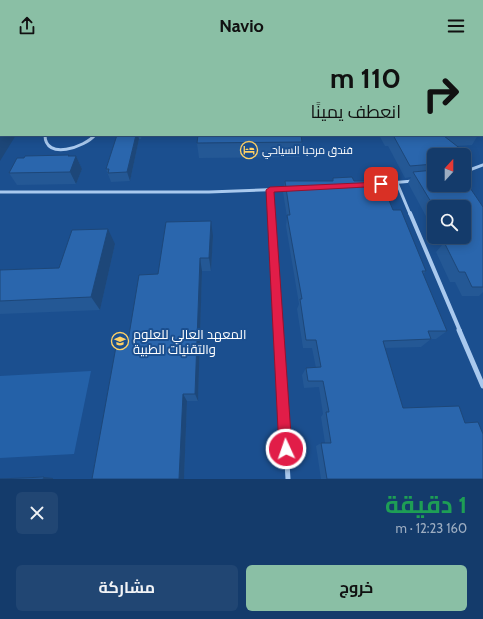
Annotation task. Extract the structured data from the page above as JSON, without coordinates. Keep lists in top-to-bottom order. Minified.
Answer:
{"places":{"hotel":["فندق مرحبا السياحي"],"school or university":["المعهد العالي للعلوم والتقنيات الطبية"]},"north":"top","page":{"header":"Navio","turn":["110 m","انعطف يمينًا"],"heading":["1 دقيقة","160 m · 12:23"],"buttons":["خروج","مشاركة"]}}
